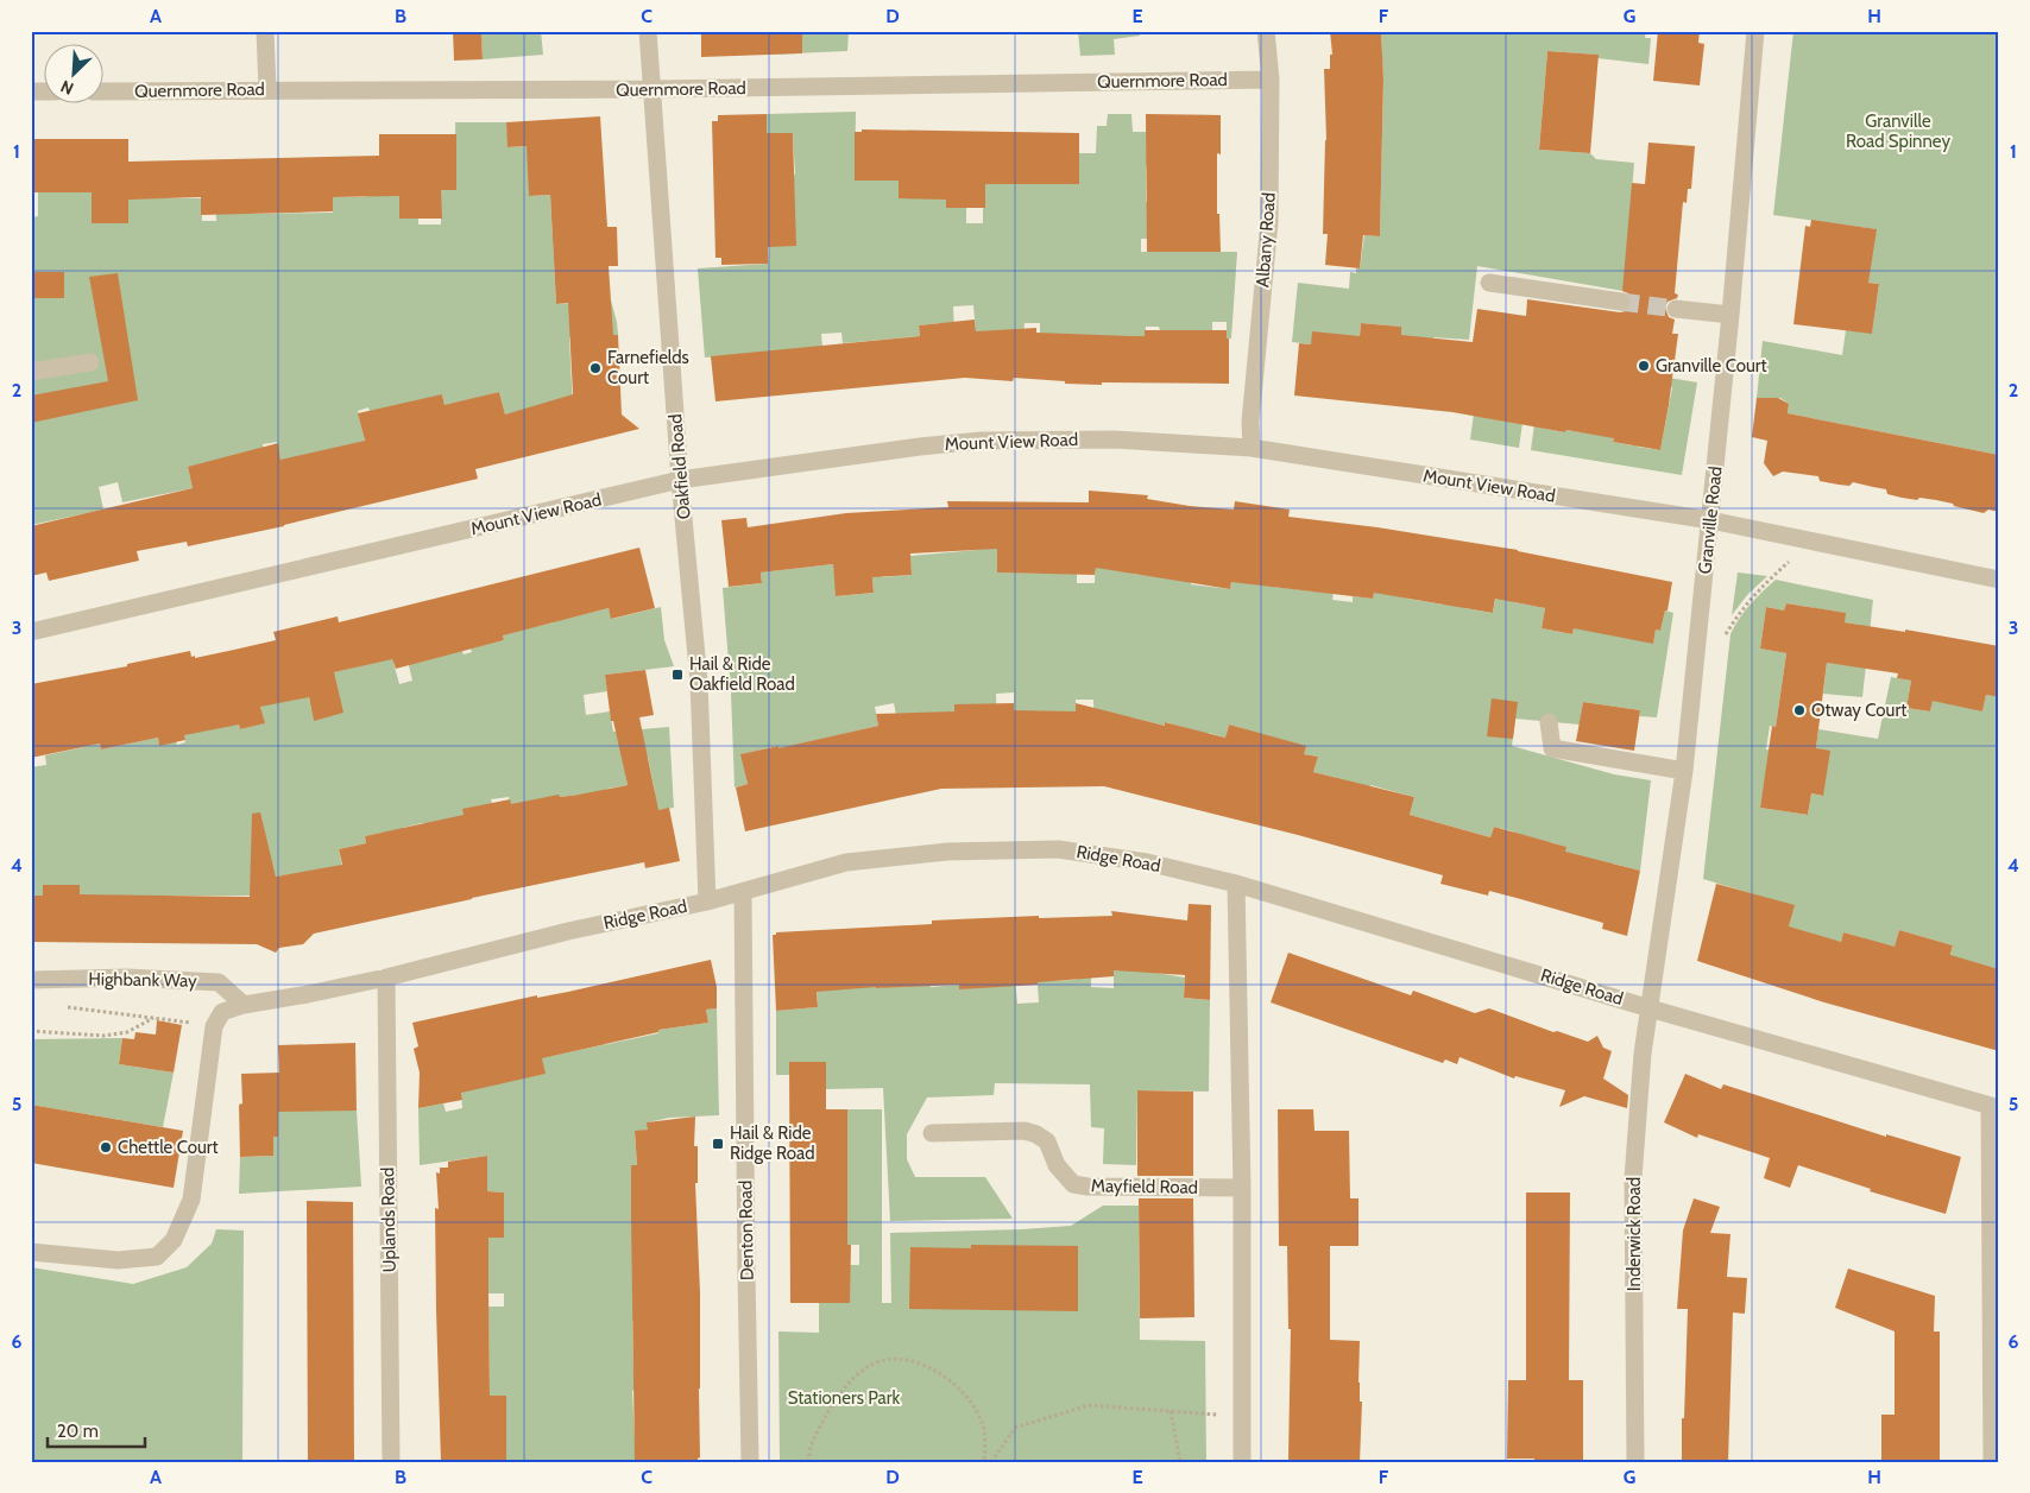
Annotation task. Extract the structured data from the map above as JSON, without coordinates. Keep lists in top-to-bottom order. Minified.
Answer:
{"streets":{"street":["Quernmore Road","Albany Road","Mount View Road","Oakfield Road","Granville Road","Ridge Road","Highbank Way","Mayfield Road","Uplands Road","Denton Road","Inderwick Road"]},"crossings":[["Quernmore Road","Albany Road"],["Quernmore Road","Oakfield Road"],["Albany Road","Mount View Road"],["Mount View Road","Oakfield Road"],["Mount View Road","Granville Road"],["Oakfield Road","Ridge Road"],["Granville Road","Ridge Road"],["Granville Road","Inderwick Road"],["Ridge Road","Highbank Way"],["Ridge Road","Uplands Road"],["Ridge Road","Denton Road"],["Ridge Road","Inderwick Road"]],"parks":["Granville Road Spinney","Stationers Park"],"places":{"other":["Granville Court","Farnefields Court","Otway Court","Chettle Court"],"transit":["Hail & Ride Oakfield Road","Hail & Ride Ridge Road"]},"scale_bar":"20 m","north":"bottom left","grid":{"columns":["A","B","C","D","E","F","G","H"],"rows":["1","2","3","4","5","6"]}}
